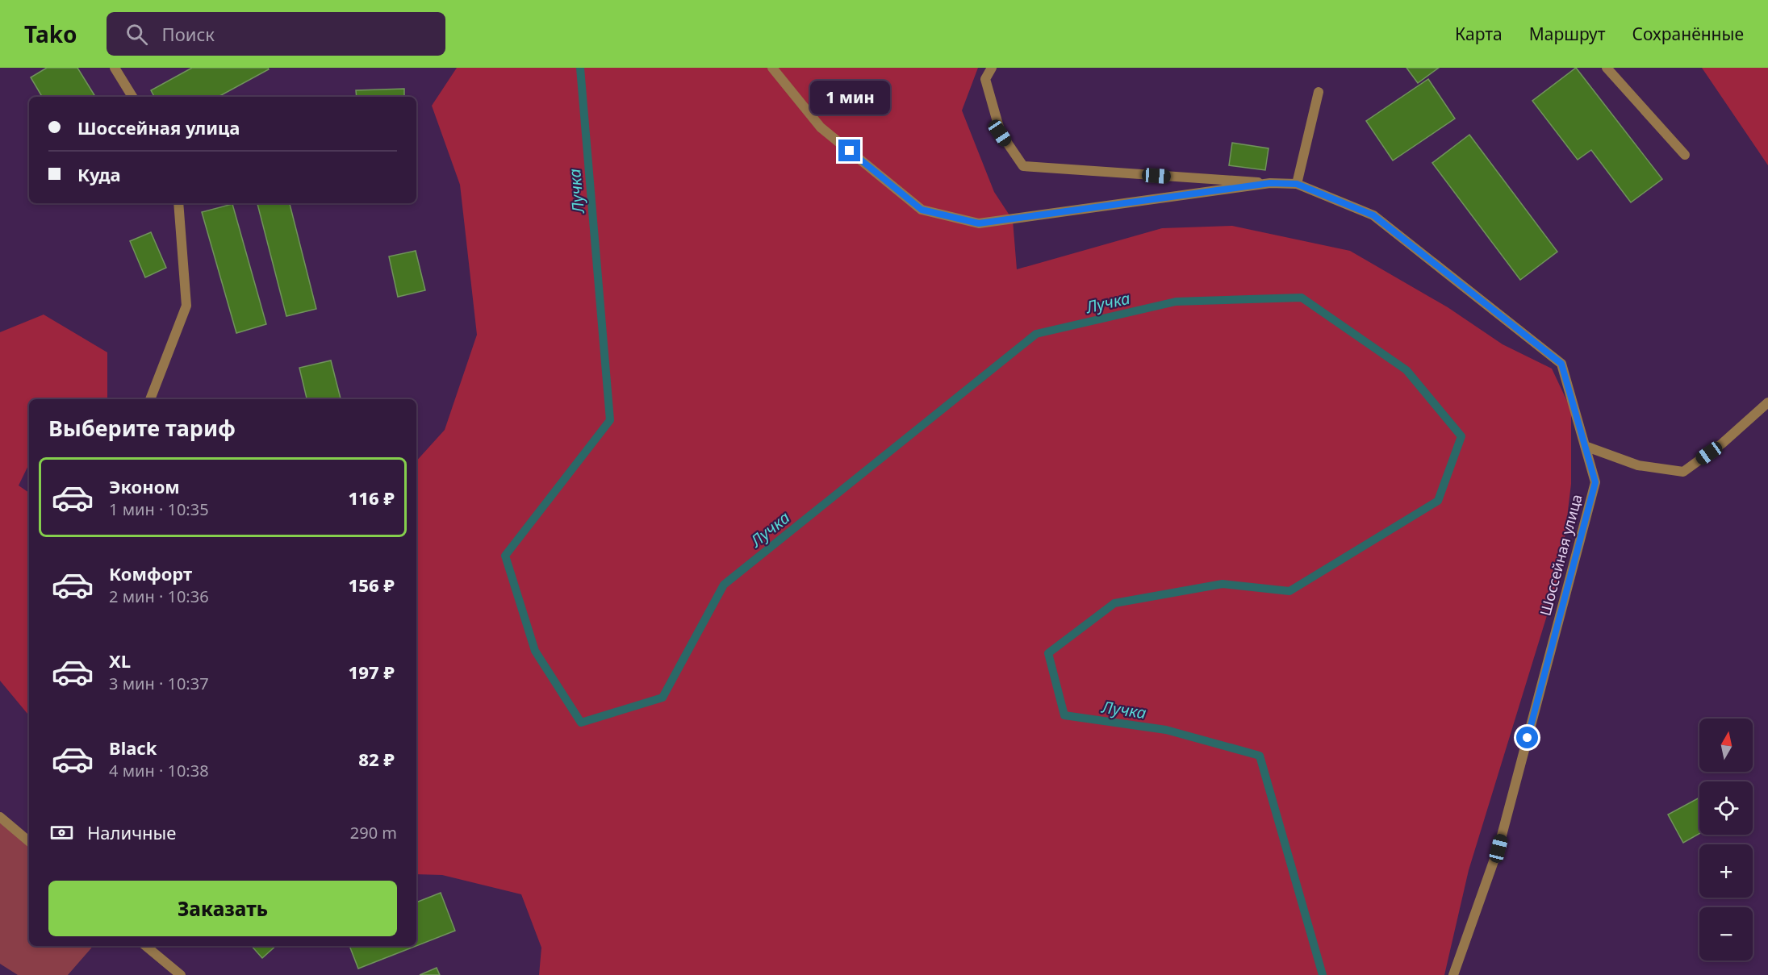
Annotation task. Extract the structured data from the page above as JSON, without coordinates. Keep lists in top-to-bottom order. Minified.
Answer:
{"streets":{"street":["Шоссейная улица"]},"water":["Лучка"],"north":"top","page":{"header":"Tako","search":"Поиск","nav":["Карта","Маршрут","Сохранённые"],"bubble":"1 мин","banner":["Шоссейная улица","Куда"],"heading":"Выберите тариф","list":[{"name":"Эконом","note":"1 мин · 10:35","value":"116 ₽"},{"name":"Комфорт","note":"2 мин · 10:36","value":"156 ₽"},{"name":"XL","note":"3 мин · 10:37","value":"197 ₽"},{"name":"Black","note":"4 мин · 10:38","value":"82 ₽"}],"map_buttons":["+","−"],"pay":["Наличные","290 m"],"buttons":"Заказать"}}
